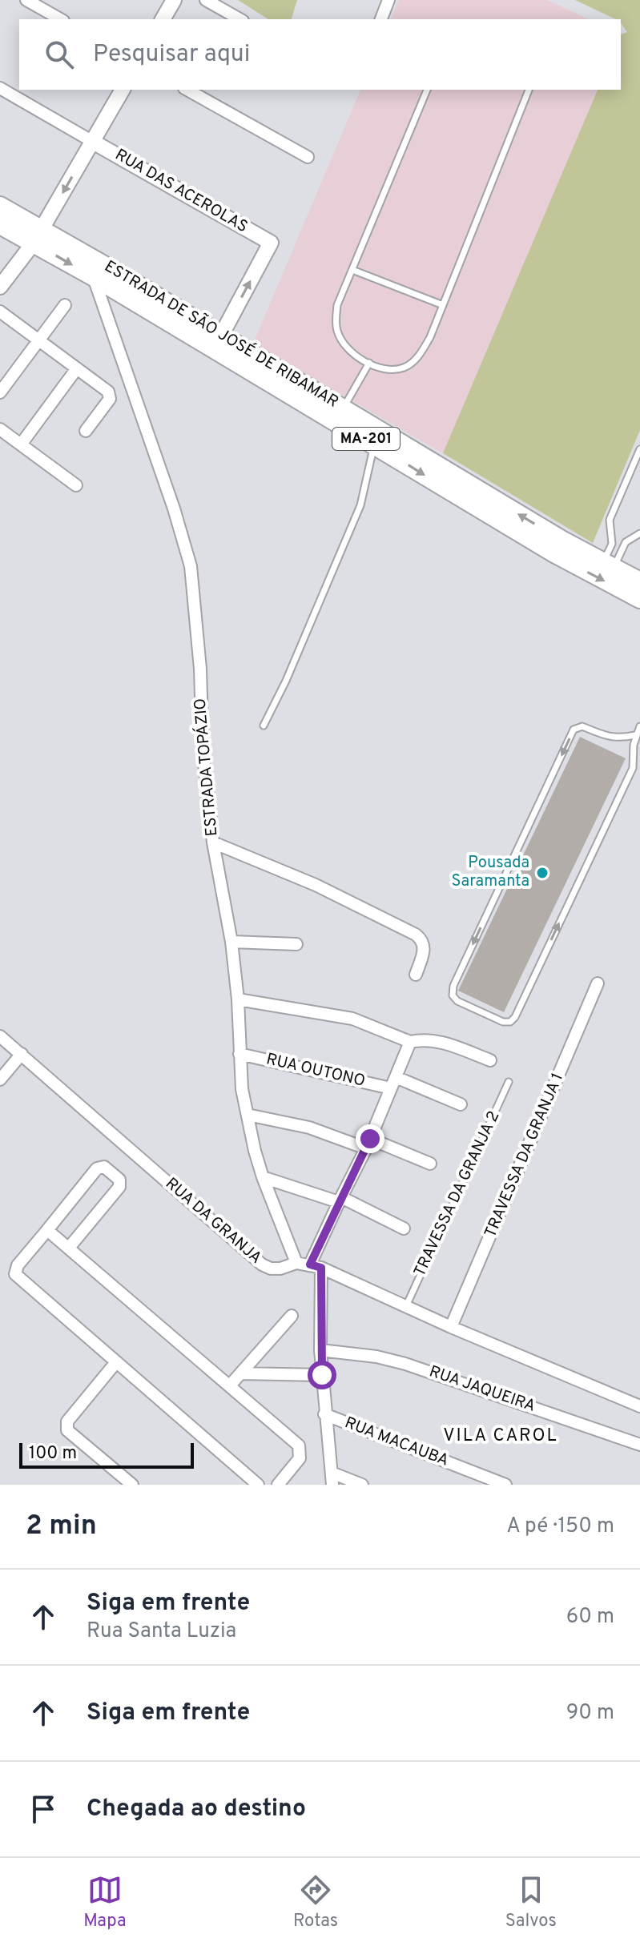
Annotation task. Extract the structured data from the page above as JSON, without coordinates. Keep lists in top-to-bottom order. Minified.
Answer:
{"streets":{"main road":["ESTRADA DE SÃO JOSÉ DE RIBAMAR","MA-201"],"street":["RUA DAS ACEROLAS","ESTRADA TOPÁZIO","RUA OUTONO","TRAVESSA DA GRANJA 1","RUA DA GRANJA","RUA JAQUEIRA","RUA MACAUBA"],"lane":["TRAVESSA DA GRANJA 2"]},"crossings":[["RUA DAS ACEROLAS","ESTRADA DE SÃO JOSÉ DE RIBAMAR"],["ESTRADA DE SÃO JOSÉ DE RIBAMAR","ESTRADA TOPÁZIO"],["ESTRADA TOPÁZIO","RUA OUTONO"],["ESTRADA TOPÁZIO","RUA DA GRANJA"],["TRAVESSA DA GRANJA 1","RUA DA GRANJA"],["TRAVESSA DA GRANJA 2","RUA DA GRANJA"]],"districts":["VILA CAROL"],"places":["Pousada Saramanta"],"scale_bar":"100 m","page":{"search":"Pesquisar aqui","scale":"100 m","heading":["2 min","A pé · 150 m"],"list":[["Siga em frente","Rua Santa Luzia","60 m"],["Siga em frente","90 m"],"Chegada ao destino"],"nav":["Mapa","Rotas","Salvos"]}}
